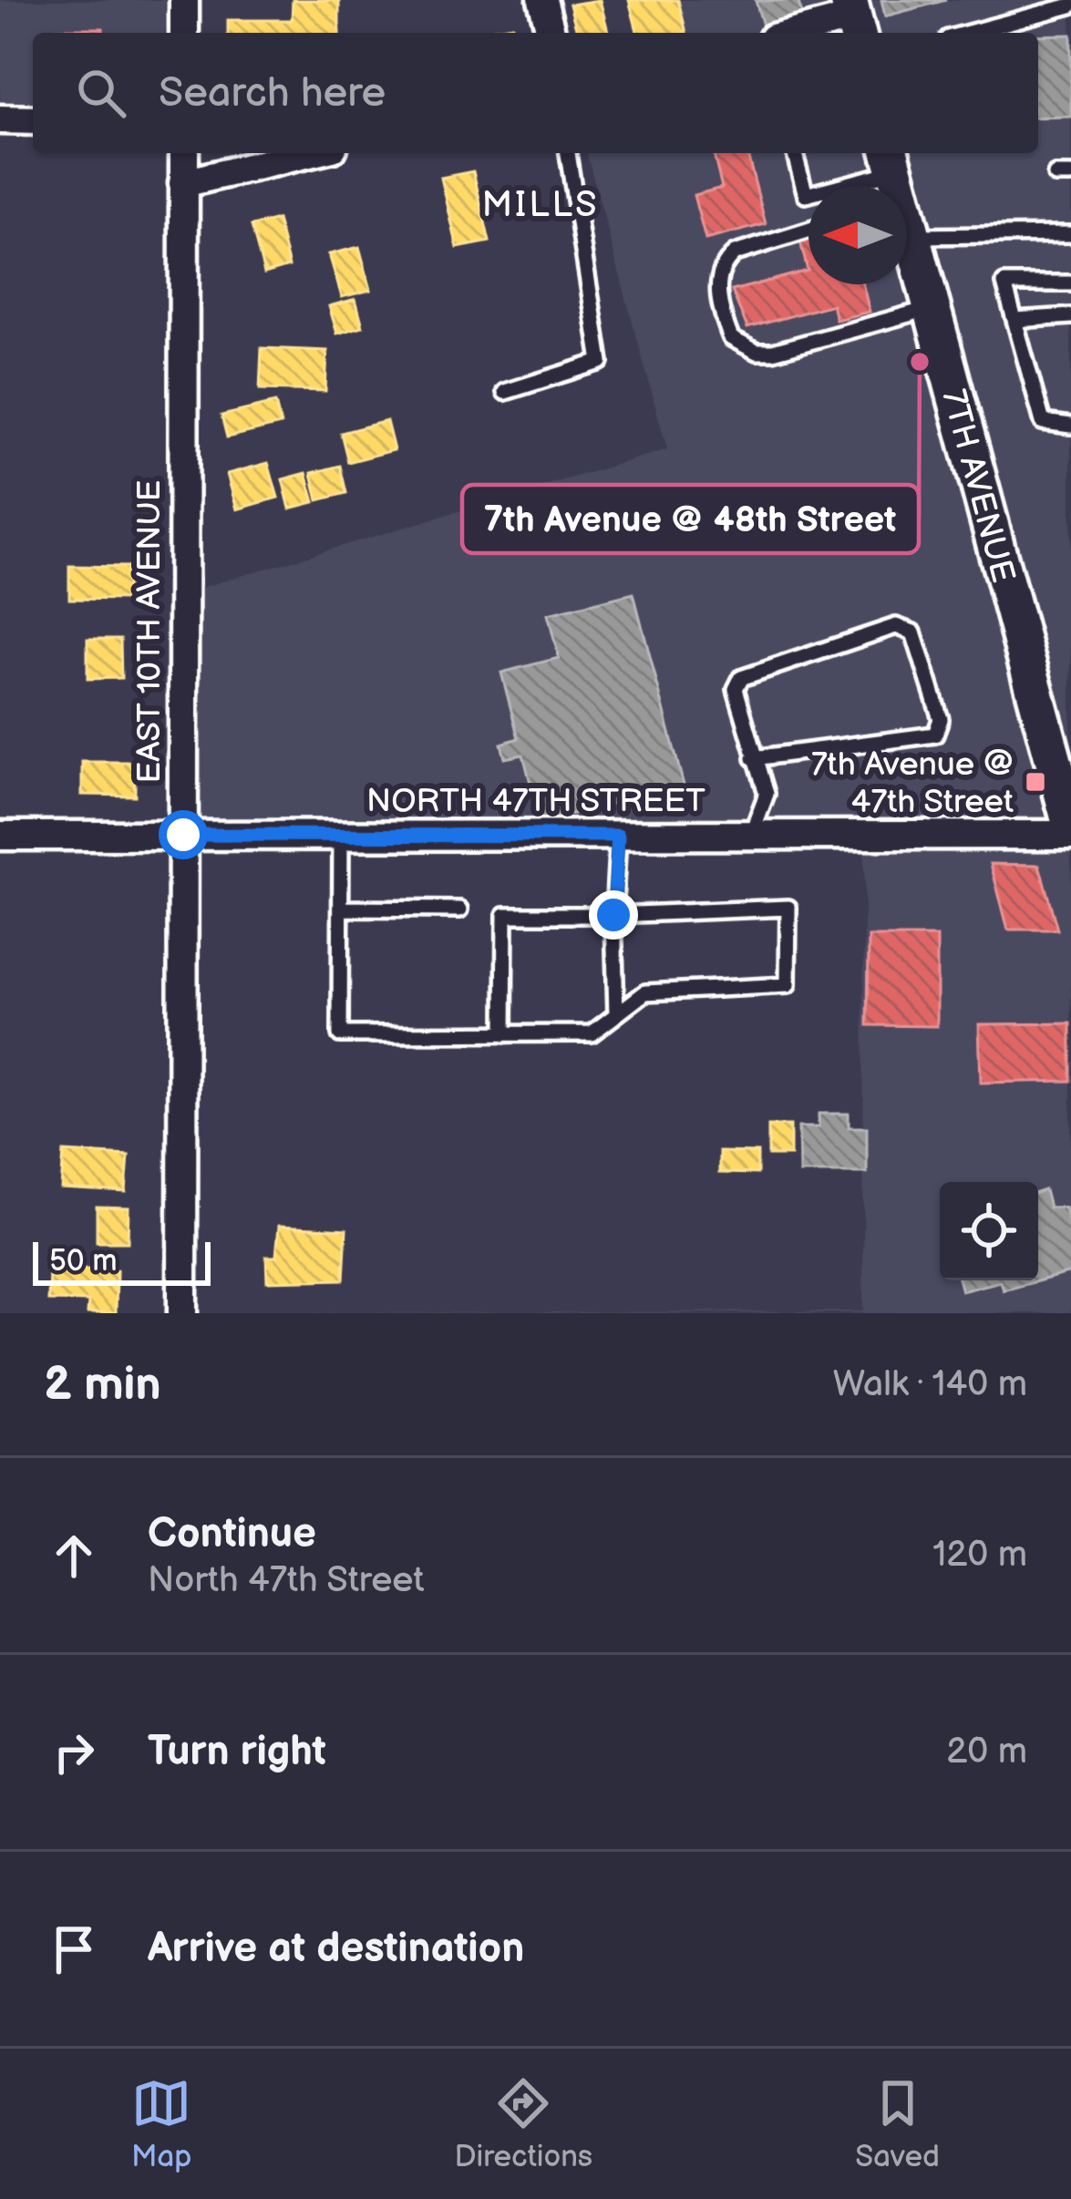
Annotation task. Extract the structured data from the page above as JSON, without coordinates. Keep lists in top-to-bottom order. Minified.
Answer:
{"streets":{"street":["7TH AVENUE","EAST 10TH AVENUE","NORTH 47TH STREET"]},"crossings":[["EAST 10TH AVENUE","NORTH 47TH STREET"]],"districts":["MILLS"],"places":{"other":["7th Avenue @ 48th Street"],"transit":["7th Avenue @ 47th Street"]},"scale_bar":"50 m","north":"left","page":{"search":"Search here","scale":"50 m","heading":["2 min","Walk · 140 m"],"list":[["Continue","North 47th Street","120 m"],["Turn right","20 m"],"Arrive at destination"],"nav":["Map","Directions","Saved"]}}
